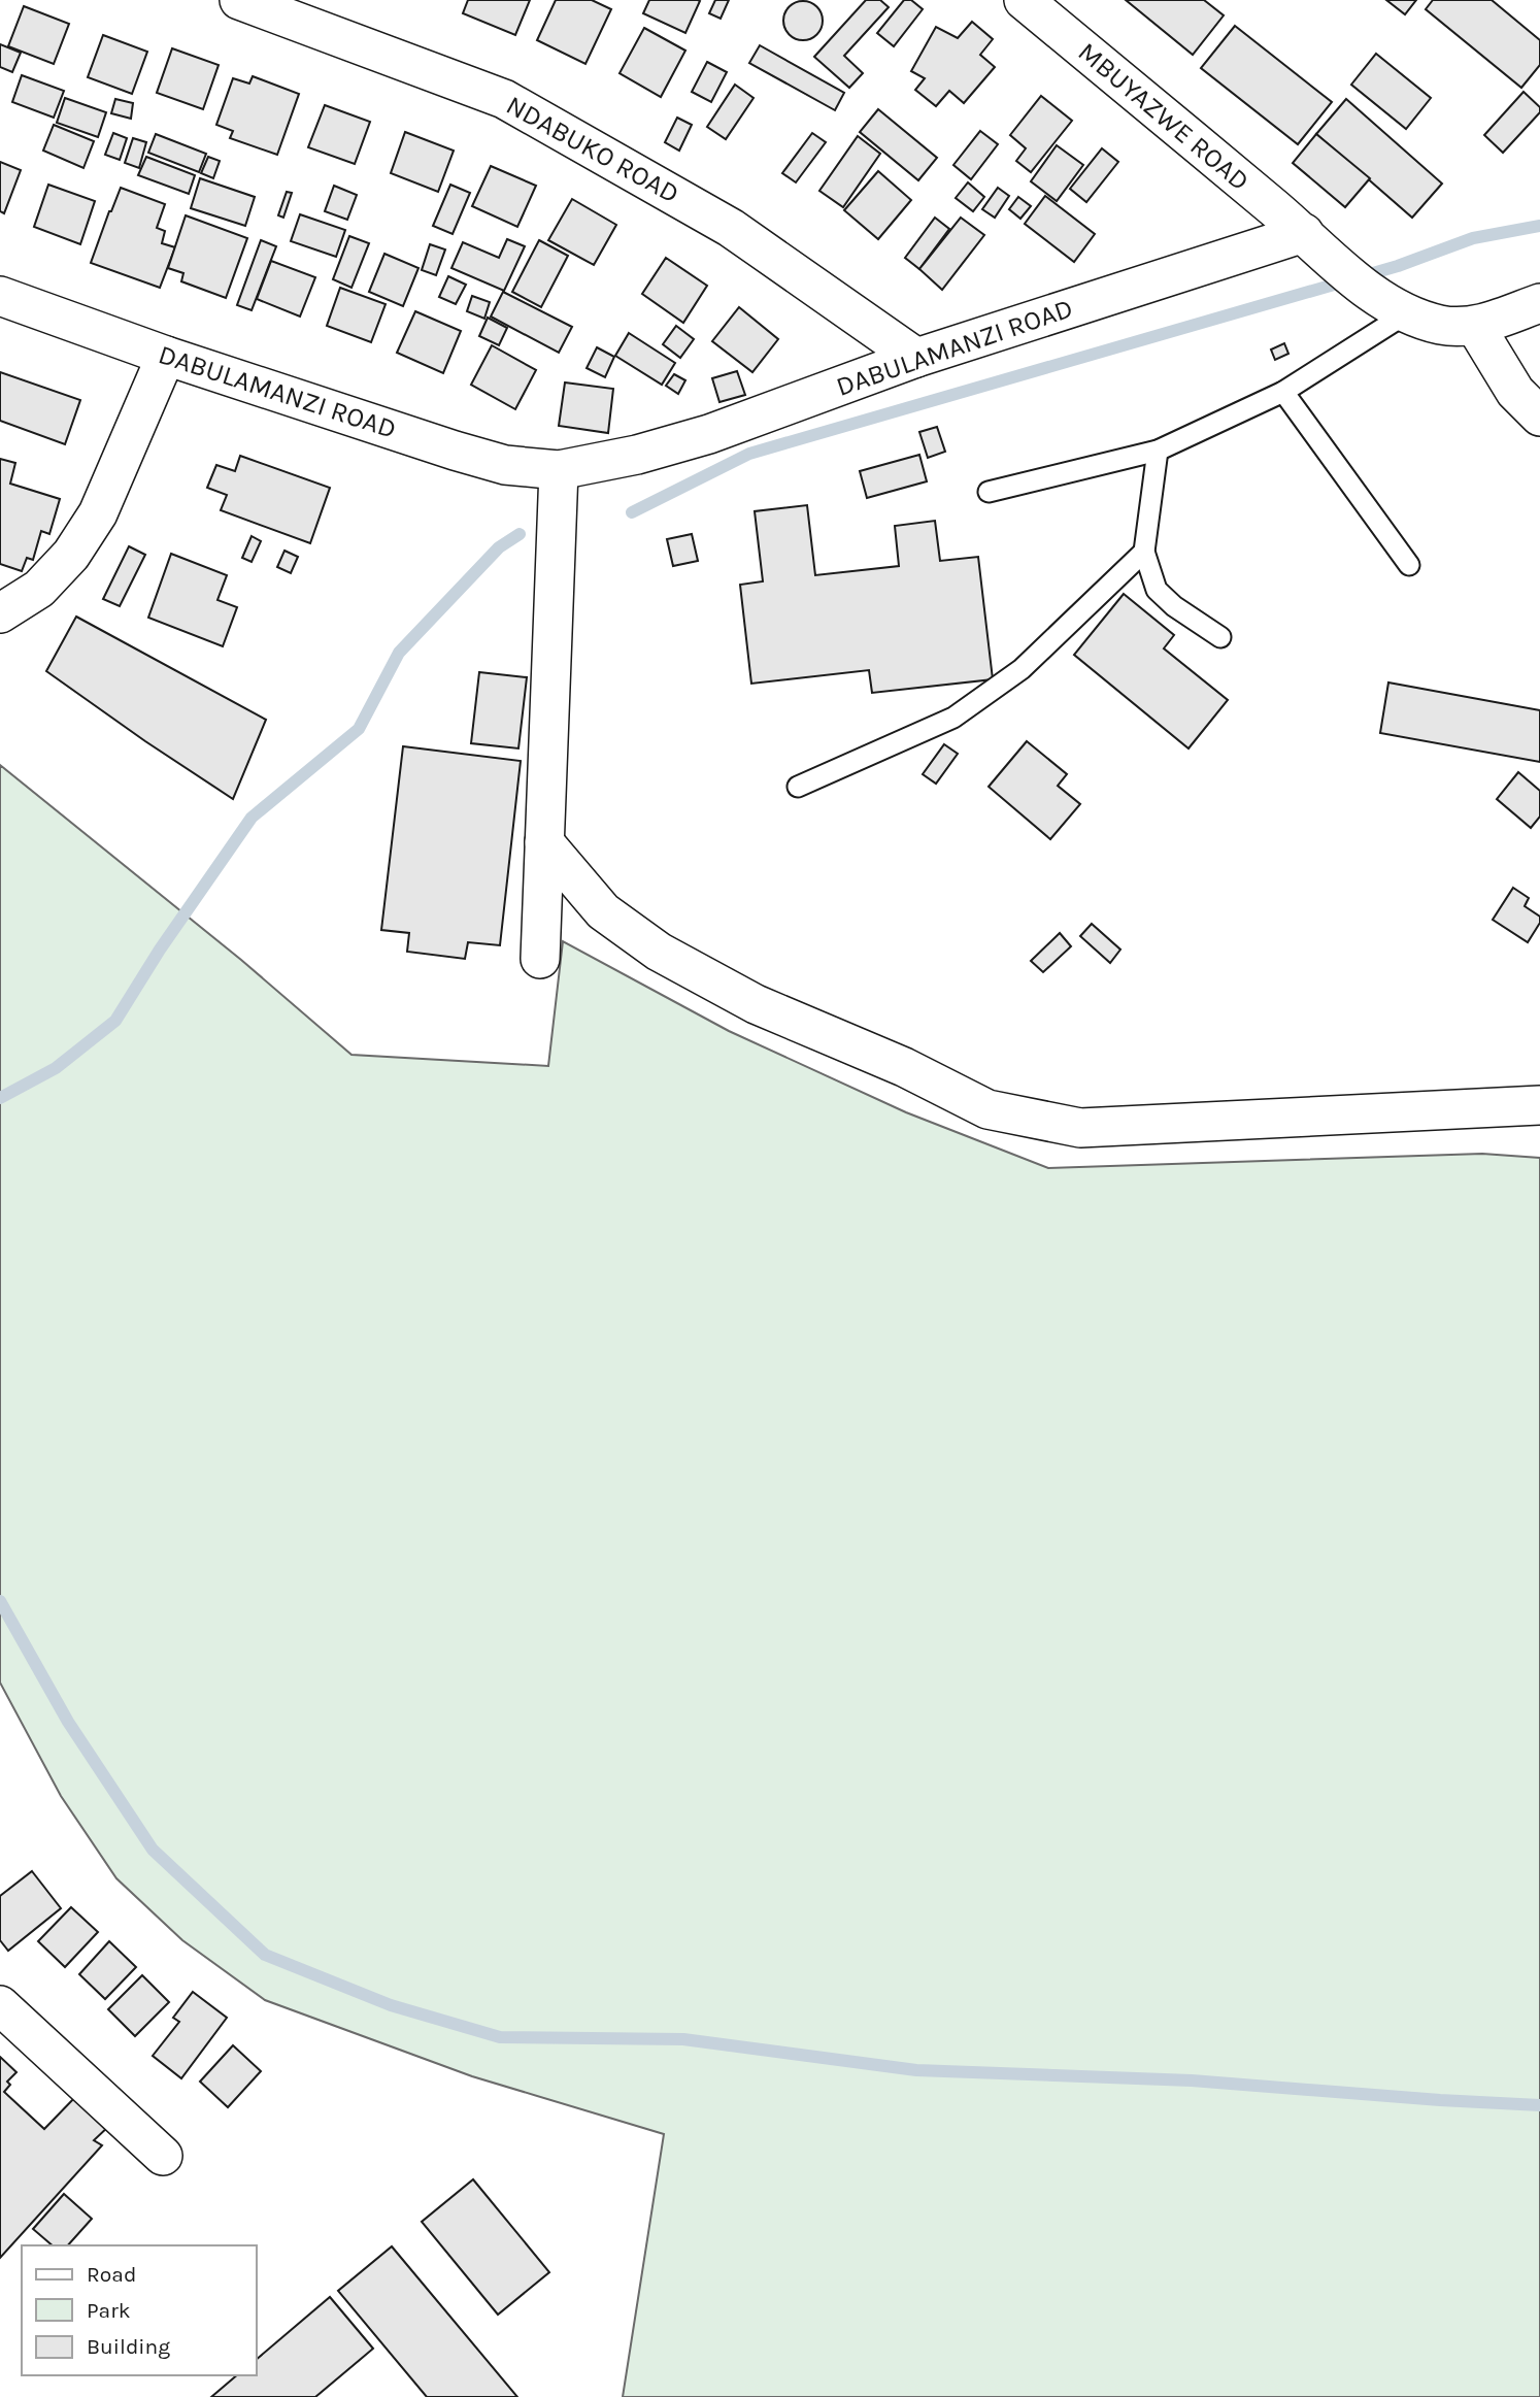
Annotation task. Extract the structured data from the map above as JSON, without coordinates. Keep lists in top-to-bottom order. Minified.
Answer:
{"streets":{"street":["MBUYAZWE ROAD","NDABUKO ROAD","DABULAMANZI ROAD"]},"crossings":[["MBUYAZWE ROAD","DABULAMANZI ROAD"],["NDABUKO ROAD","DABULAMANZI ROAD"]],"legend":["Road","Park","Building"]}
